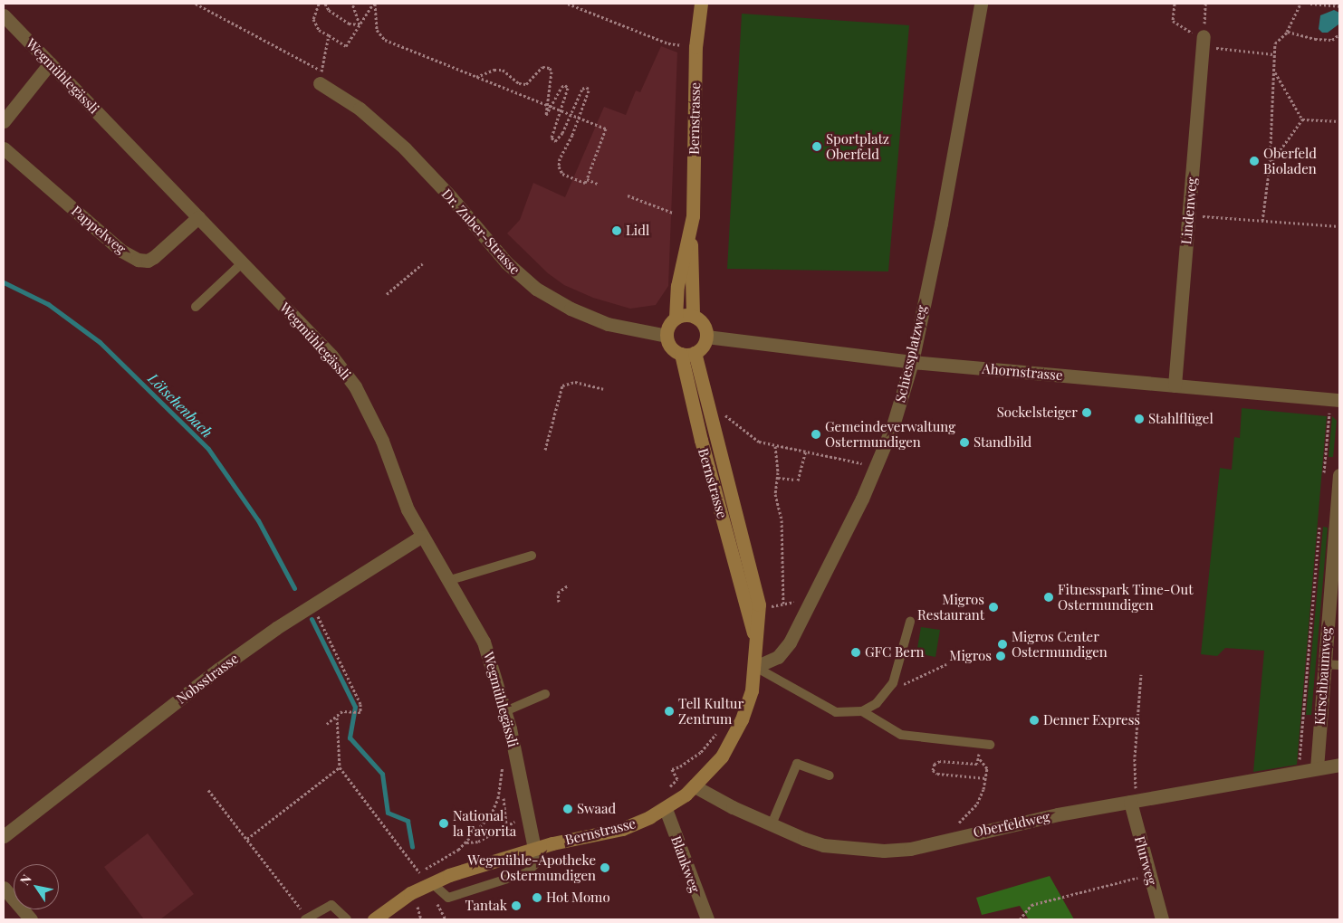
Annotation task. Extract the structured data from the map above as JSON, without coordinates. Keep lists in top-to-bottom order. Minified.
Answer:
{"streets":{"main road":["Bernstrasse"],"street":["Wegmühlegässli","Lindenweg","Pappelweg","Dr. Zuber-Strasse","Schiessplatzweg","Ahornstrasse","Kirschbaumweg","Nobsstrasse","Oberfeldweg","Flurweg","Blankweg"]},"crossings":[["Wegmühlegässli","Bernstrasse"],["Wegmühlegässli","Pappelweg"],["Wegmühlegässli","Nobsstrasse"],["Bernstrasse","Dr. Zuber-Strasse"],["Bernstrasse","Schiessplatzweg"],["Bernstrasse","Ahornstrasse"],["Bernstrasse","Oberfeldweg"],["Bernstrasse","Blankweg"],["Lindenweg","Ahornstrasse"],["Dr. Zuber-Strasse","Ahornstrasse"],["Schiessplatzweg","Ahornstrasse"],["Kirschbaumweg","Oberfeldweg"],["Oberfeldweg","Flurweg"]],"water":["Lötschenbach"],"places":["Sportplatz Oberfeld","Oberfeld Bioladen","Lidl","Sockelsteiger","Stahlflügel","Gemeindeverwaltung Ostermundigen","Standbild","Fitnesspark Time-Out Ostermundigen","Migros Restaurant","Migros Center Ostermundigen","GFC Bern","Migros","Tell Kultur Zentrum","Denner Express","Swaad","National la Favorita","Wegmühle-Apotheke Ostermundigen","Hot Momo","Tantak"],"north":"top left"}
